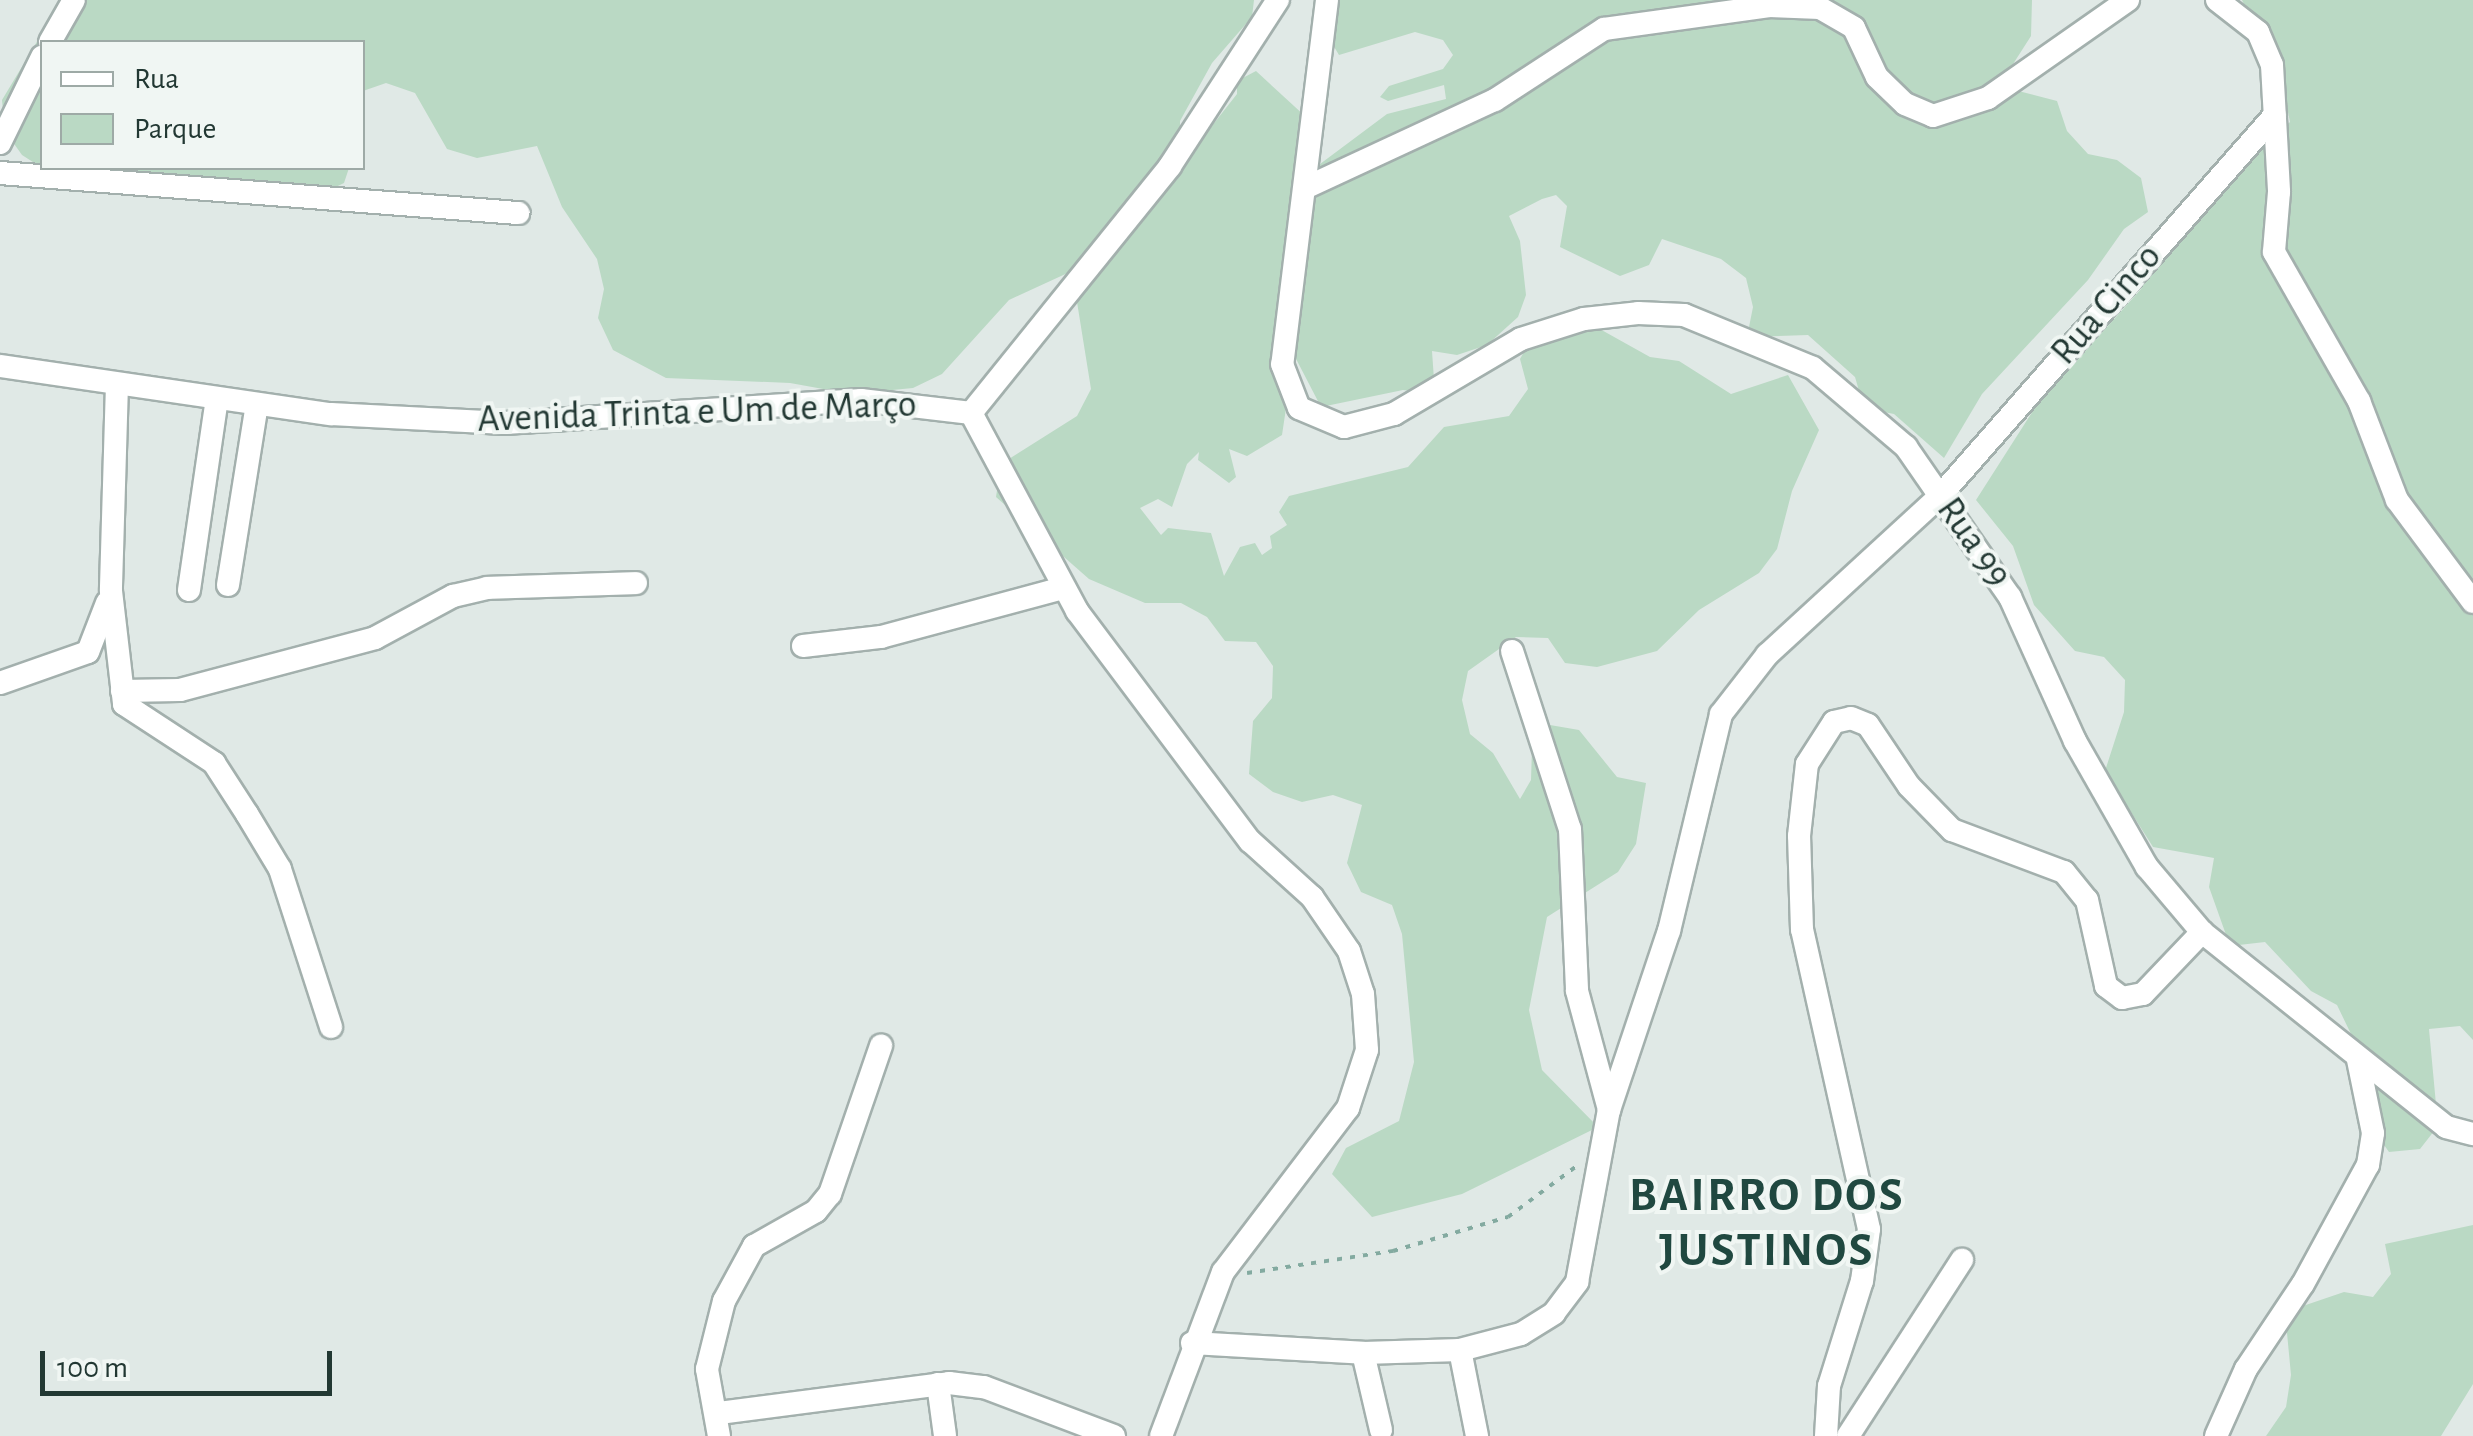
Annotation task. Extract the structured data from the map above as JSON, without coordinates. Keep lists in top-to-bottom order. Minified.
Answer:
{"streets":{"street":["Rua Cinco","Avenida Trinta e Um de Março","Rua 99"]},"crossings":[["Rua Cinco","Rua 99"]],"districts":["BAIRRO DOS JUSTINOS"],"legend":["Rua","Parque"],"scale_bar":"100 m"}
